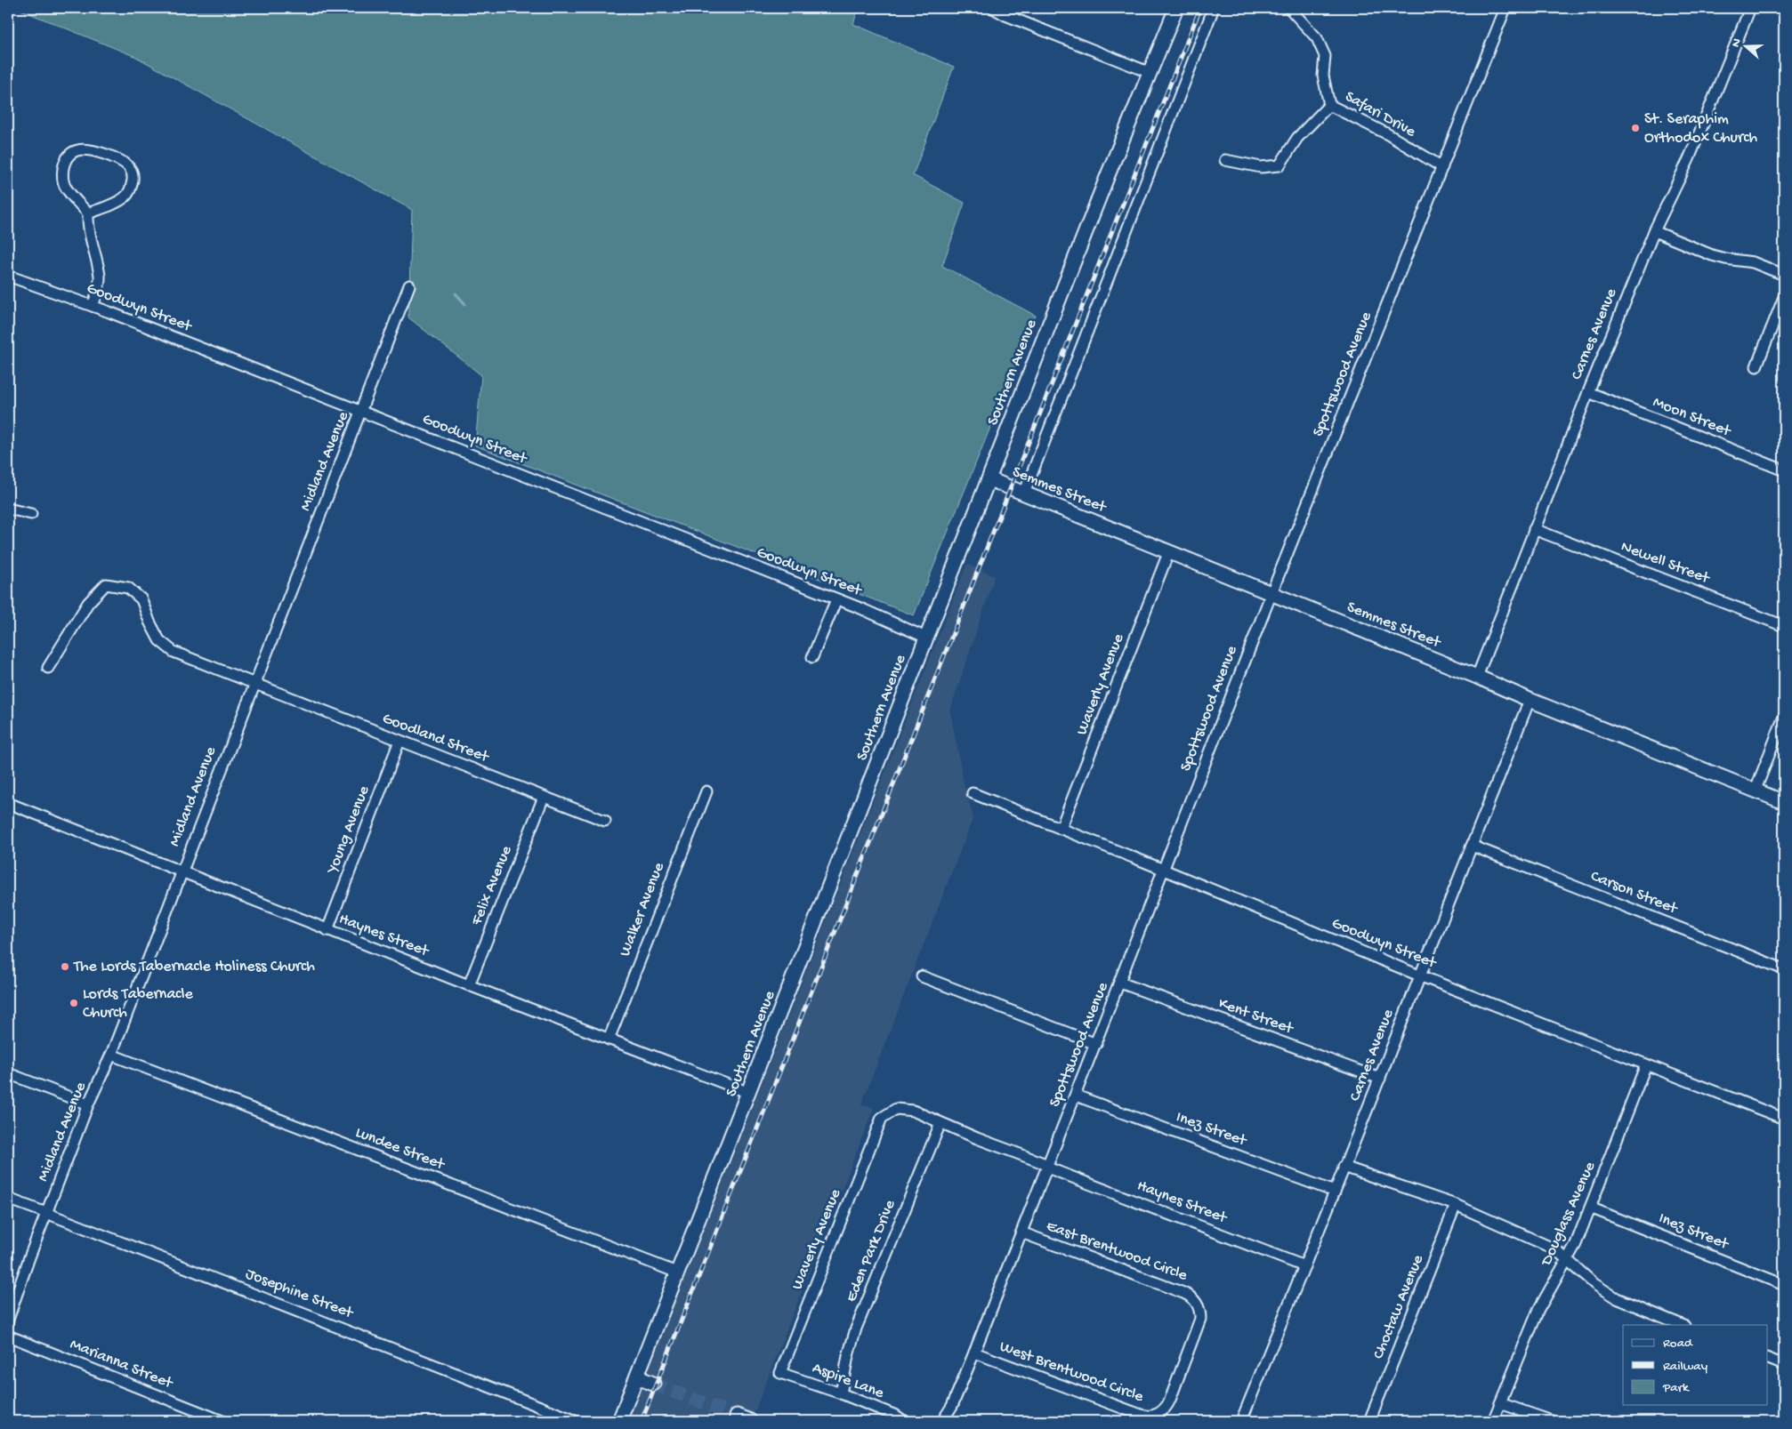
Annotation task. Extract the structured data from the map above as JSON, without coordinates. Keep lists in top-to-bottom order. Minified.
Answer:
{"streets":{"main road":["Southern Avenue","Semmes Street"],"street":["Safari Drive","Goodwyn Street","Carnes Avenue","Spottswood Avenue","Moon Street","Midland Avenue","Newell Street","Waverly Avenue","Goodland Street","Young Avenue","Felix Avenue","Carson Street","Walker Avenue","Haynes Street","Kent Street","Inez Street","Lundee Street","Douglass Avenue","Eden Park Drive","East Brentwood Circle","Josephine Street","Choctaw Avenue","Marianna Street","West Brentwood Circle","Aspire Lane"]},"crossings":[["Safari Drive","Spottswood Avenue"],["Goodwyn Street","Carnes Avenue"],["Goodwyn Street","Southern Avenue"],["Goodwyn Street","Spottswood Avenue"],["Goodwyn Street","Midland Avenue"],["Goodwyn Street","Waverly Avenue"],["Goodwyn Street","Douglass Avenue"],["Carnes Avenue","Moon Street"],["Carnes Avenue","Semmes Street"],["Carnes Avenue","Newell Street"],["Carnes Avenue","Carson Street"],["Carnes Avenue","Haynes Street"],["Carnes Avenue","Kent Street"],["Carnes Avenue","Inez Street"],["Southern Avenue","Semmes Street"],["Southern Avenue","Haynes Street"],["Southern Avenue","Lundee Street"],["Spottswood Avenue","Semmes Street"],["Spottswood Avenue","Haynes Street"],["Spottswood Avenue","Kent Street"],["Spottswood Avenue","Inez Street"],["Spottswood Avenue","East Brentwood Circle"],["Spottswood Avenue","West Brentwood Circle"],["Midland Avenue","Goodland Street"],["Midland Avenue","Haynes Street"],["Midland Avenue","Lundee Street"],["Midland Avenue","Josephine Street"],["Semmes Street","Waverly Avenue"],["Waverly Avenue","Haynes Street"],["Waverly Avenue","Aspire Lane"],["Goodland Street","Young Avenue"],["Goodland Street","Felix Avenue"],["Young Avenue","Haynes Street"],["Felix Avenue","Haynes Street"],["Walker Avenue","Haynes Street"],["Haynes Street","Eden Park Drive"],["Inez Street","Douglass Avenue"],["Eden Park Drive","Aspire Lane"],["East Brentwood Circle","West Brentwood Circle"]],"places":["St. Seraphim Orthodox Church","The Lords Tabernacle Holiness Church","Lords Tabernacle Church"],"legend":["Road","Railway","Park"],"north":"left"}
